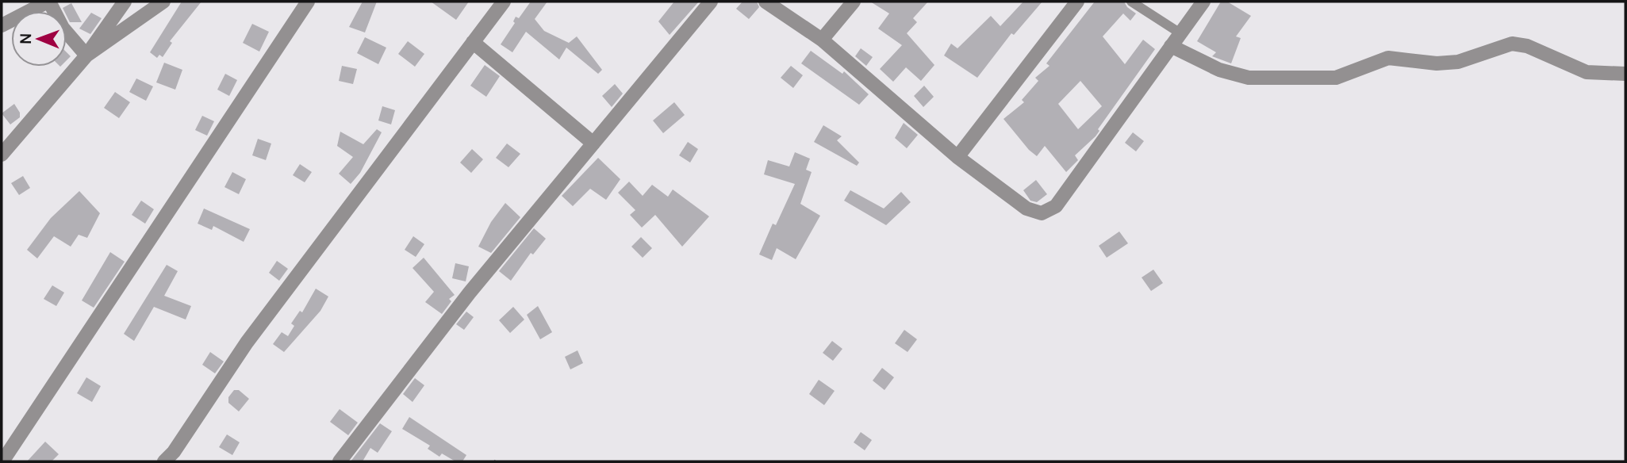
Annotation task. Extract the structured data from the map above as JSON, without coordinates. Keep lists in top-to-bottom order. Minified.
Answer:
{"north":"left"}
